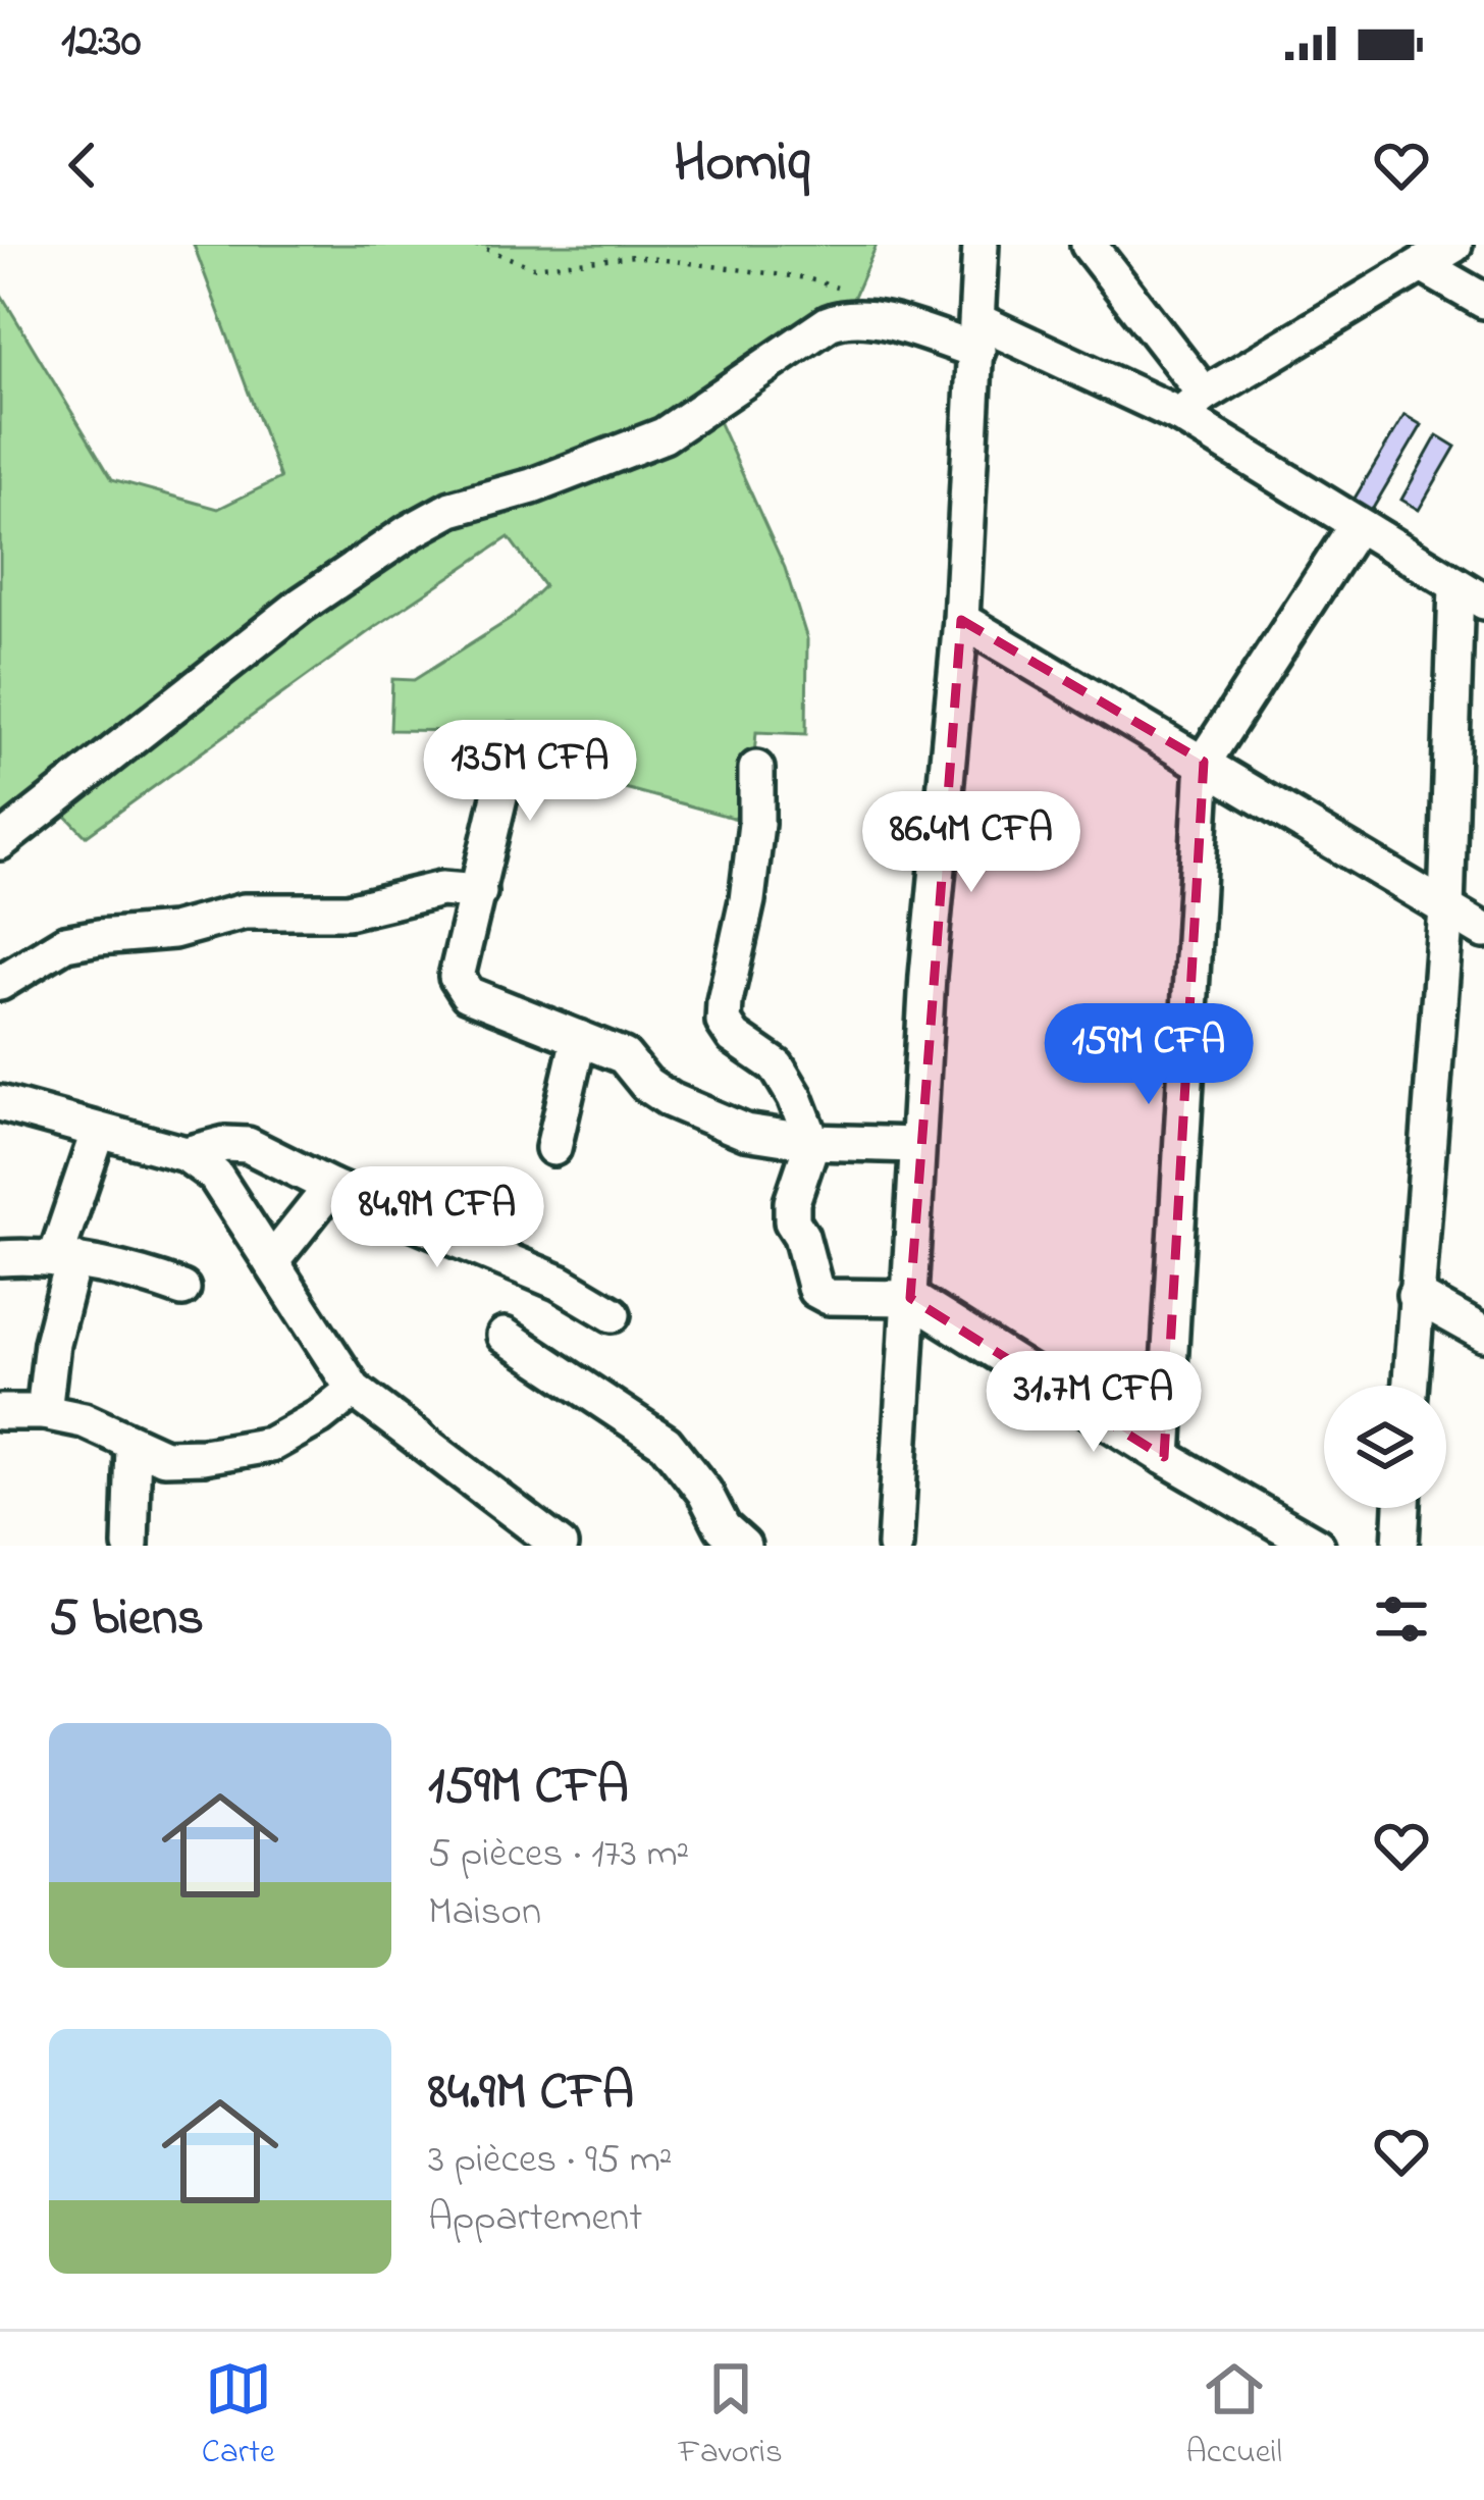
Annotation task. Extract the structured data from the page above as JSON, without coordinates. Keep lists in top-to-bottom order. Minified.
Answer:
{"page":{"status":"12:30","header":"Homiq","price":["135M CFA","86.4M CFA","159M CFA","84.9M CFA","31.7M CFA"],"heading":"5 biens","list":[{"name":"159M CFA","note":"5 pièces · 173 m² · Maison"},{"name":"84.9M CFA","note":"3 pièces · 95 m² · Appartement"}],"tabs":["Carte","Favoris","Accueil"]}}
